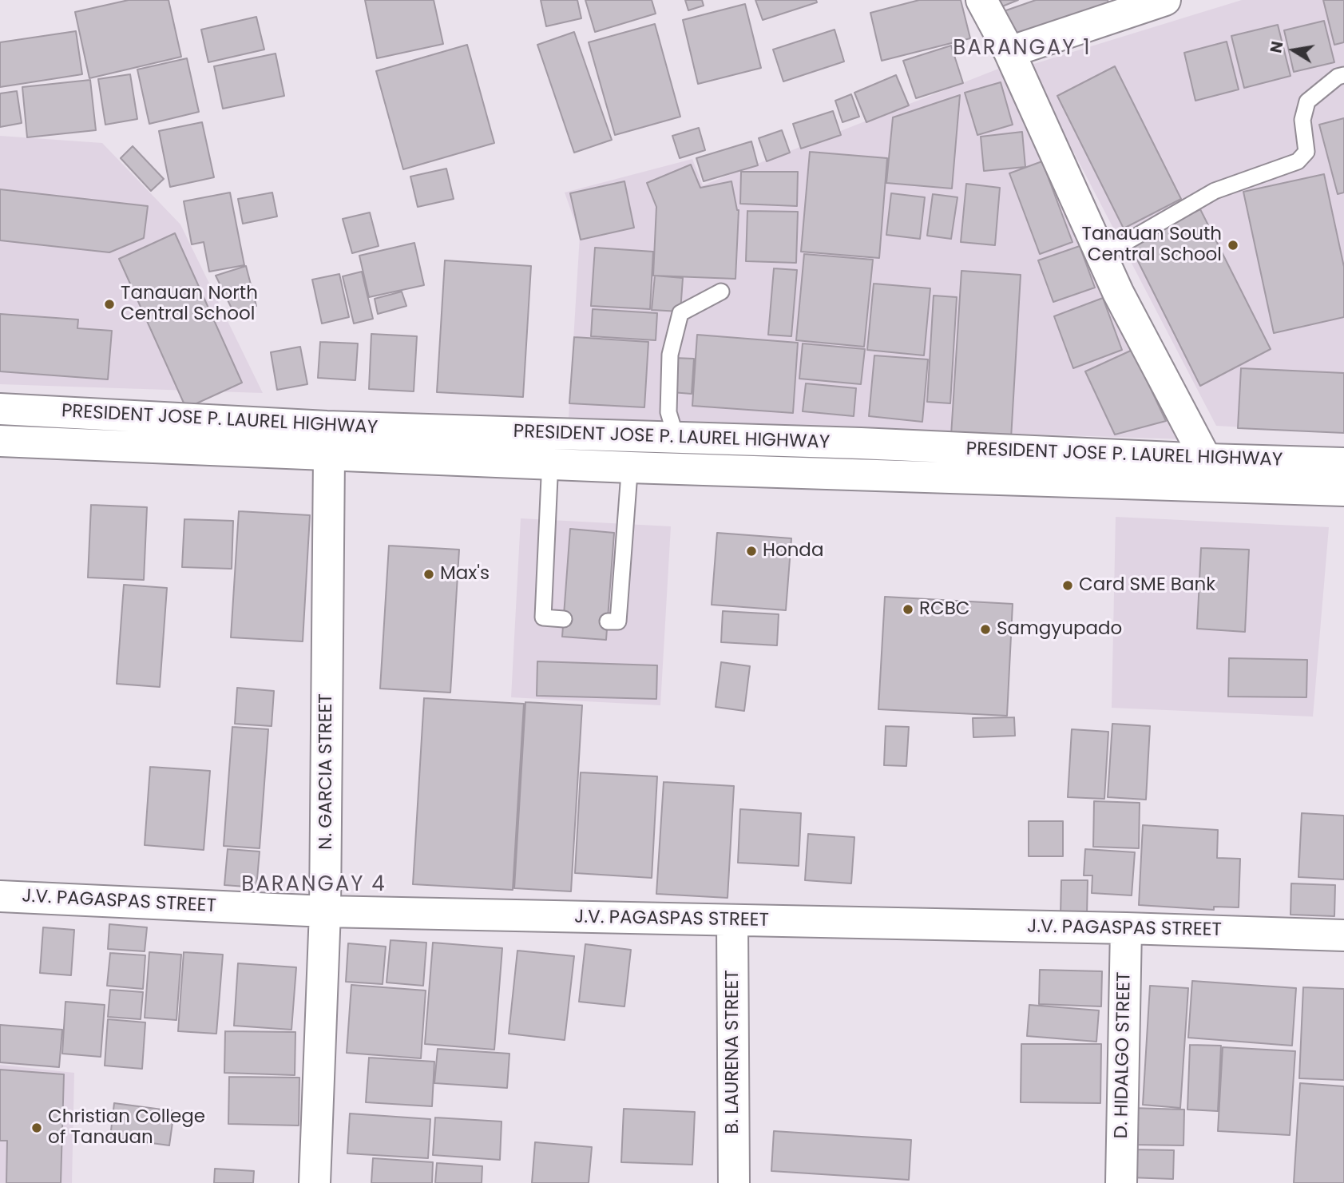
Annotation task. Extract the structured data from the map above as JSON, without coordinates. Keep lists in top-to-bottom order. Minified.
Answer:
{"streets":{"main road":["PRESIDENT JOSE P. LAUREL HIGHWAY","N. GARCIA STREET","J.V. PAGASPAS STREET","B. LAURENA STREET","D. HIDALGO STREET"]},"crossings":[["PRESIDENT JOSE P. LAUREL HIGHWAY","N. GARCIA STREET"],["N. GARCIA STREET","J.V. PAGASPAS STREET"],["J.V. PAGASPAS STREET","B. LAURENA STREET"],["J.V. PAGASPAS STREET","D. HIDALGO STREET"]],"districts":["BARANGAY 1","BARANGAY 4"],"places":["Tanauan South Central School","Tanauan North Central School","Honda","Max's","Card SME Bank","RCBC","Samgyupado","Christian College of Tanauan"],"north":"left"}
